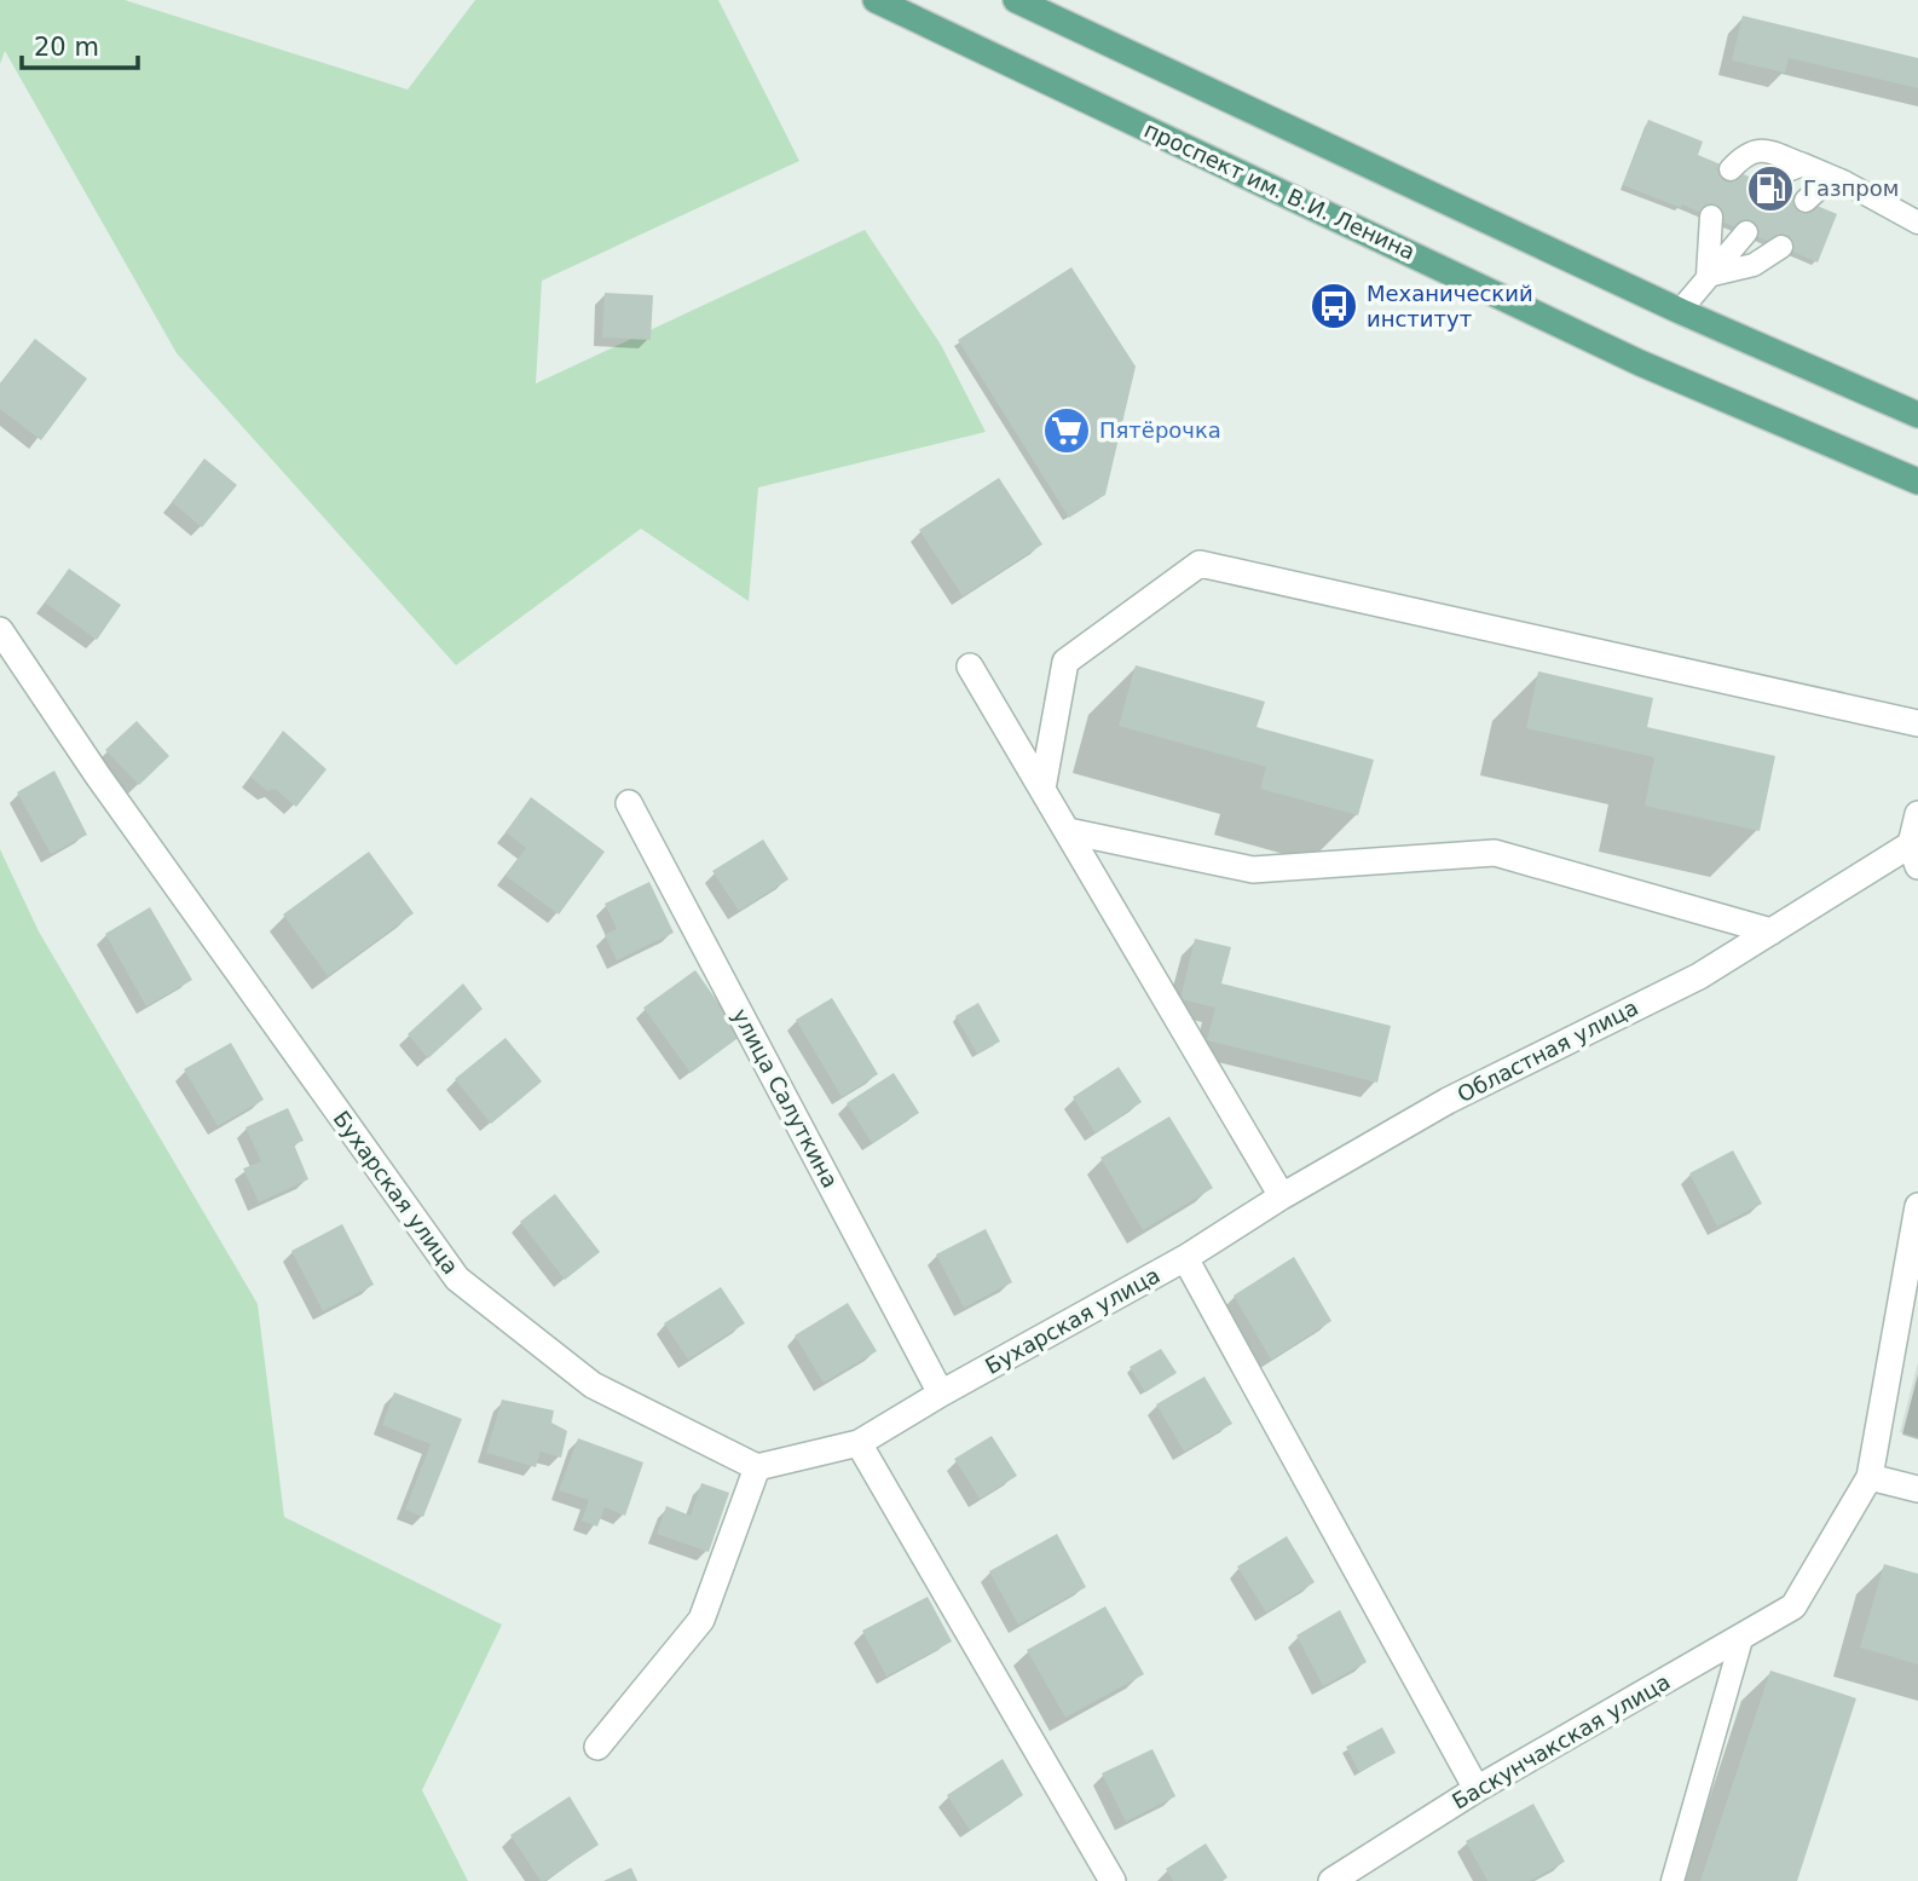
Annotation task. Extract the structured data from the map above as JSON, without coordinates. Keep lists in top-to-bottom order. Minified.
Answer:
{"streets":{"main road":["проспект им. В.И. Ленина"],"street":["Областная улица","улица Салуткина","Бухарская улица","Баскунчакская улица"]},"crossings":[["Областная улица","Бухарская улица"],["улица Салуткина","Бухарская улица"]],"places":{"fuel station":["Газпром"],"bus stop":["Механический институт"],"supermarket":["Пятёрочка"]},"scale_bar":"20 m"}
